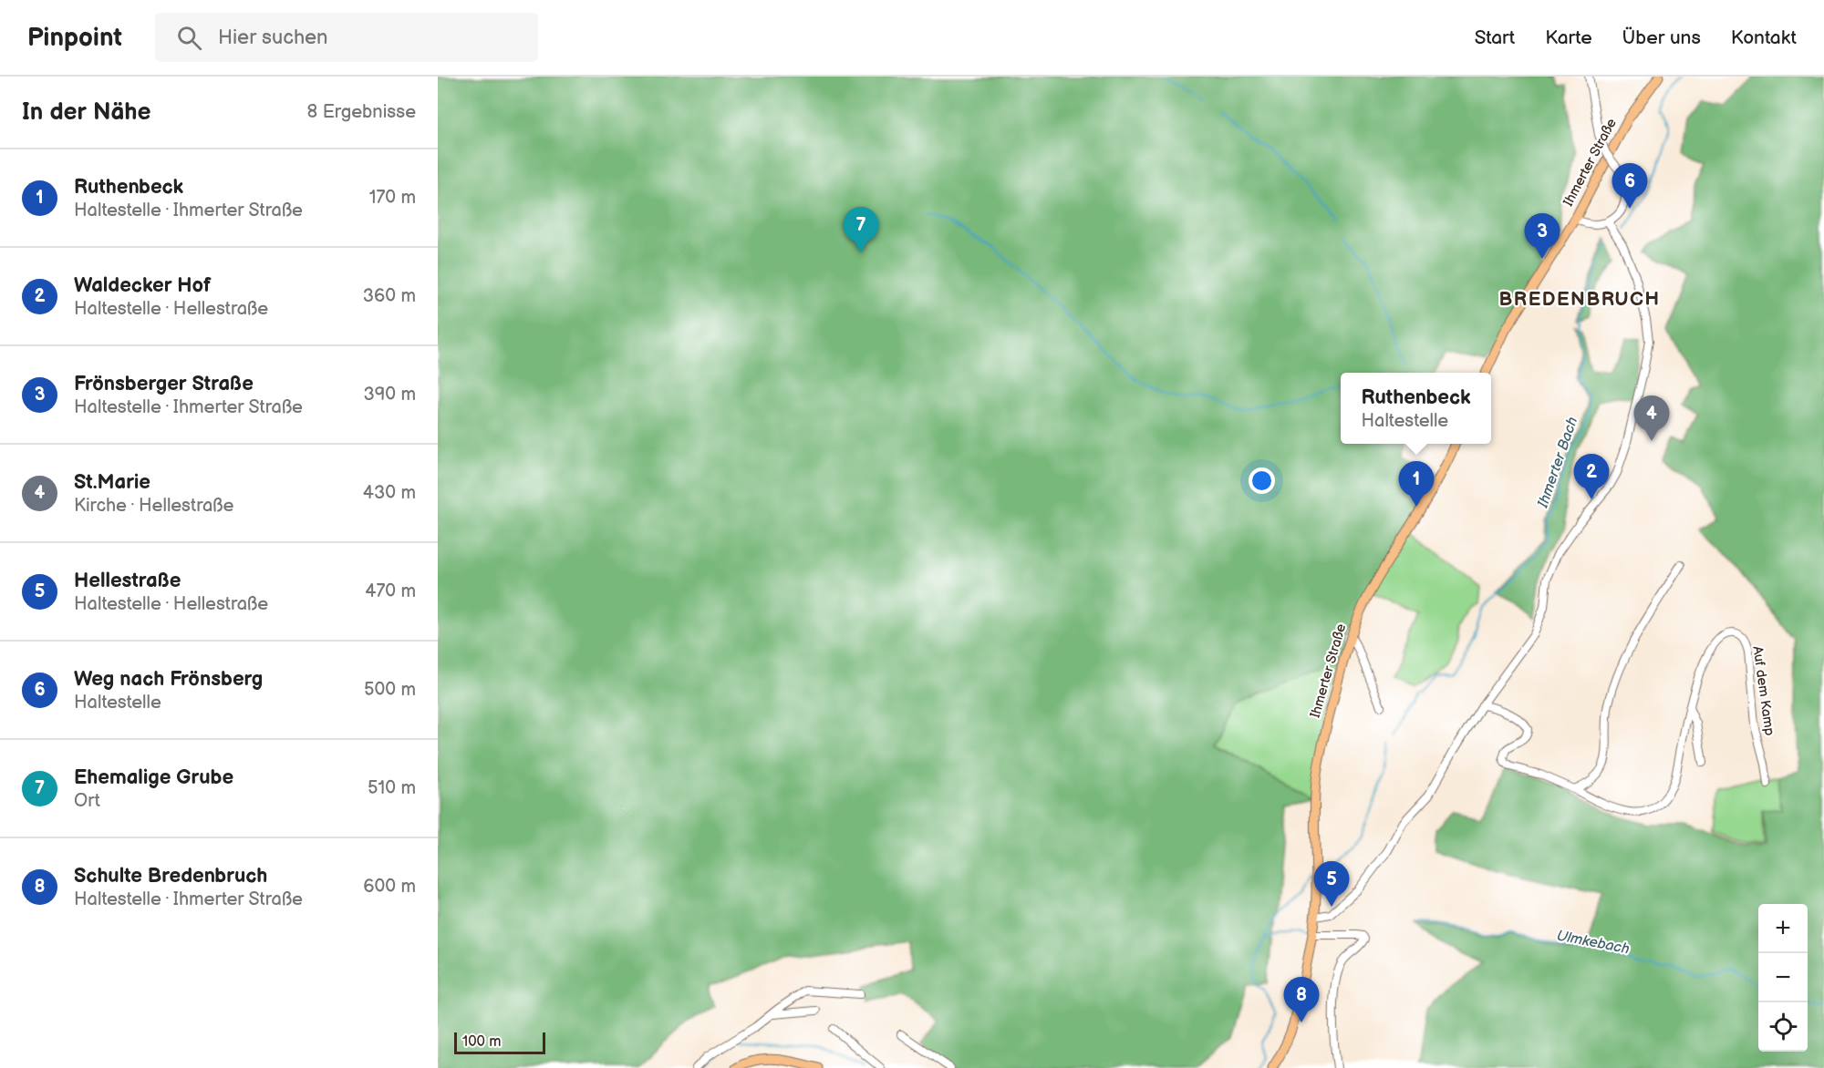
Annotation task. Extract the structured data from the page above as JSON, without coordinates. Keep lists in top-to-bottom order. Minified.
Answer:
{"streets":{"main road":["Ihmerter Straße"],"street":["Auf dem Kamp"]},"districts":["BREDENBRUCH"],"water":["Ihmerter Bach","Ulmkebach"],"scale_bar":"100 m","page":{"header":"Pinpoint","search":"Hier suchen","nav":["Start","Karte","Über uns","Kontakt"],"heading":["In der Nähe","8 Ergebnisse"],"list":[{"mark":"1","name":"Ruthenbeck","note":"Haltestelle · Ihmerter Straße","value":"170 m"},{"mark":"2","name":"Waldecker Hof","note":"Haltestelle · Hellestraße","value":"360 m"},{"mark":"3","name":"Frönsberger Straße","note":"Haltestelle · Ihmerter Straße","value":"390 m"},{"mark":"4","name":"St.Marie","note":"Kirche · Hellestraße","value":"430 m"},{"mark":"5","name":"Hellestraße","note":"Haltestelle · Hellestraße","value":"470 m"},{"mark":"6","name":"Weg nach Frönsberg","note":"Haltestelle","value":"500 m"},{"mark":"7","name":"Ehemalige Grube","note":"Ort","value":"510 m"},{"mark":"8","name":"Schulte Bredenbruch","note":"Haltestelle · Ihmerter Straße","value":"600 m"}],"pins":["6","7","3","4","2","1","5","8"],"popup":["Ruthenbeck","Haltestelle"],"map_buttons":["+","−"],"scale":"100 m"}}
